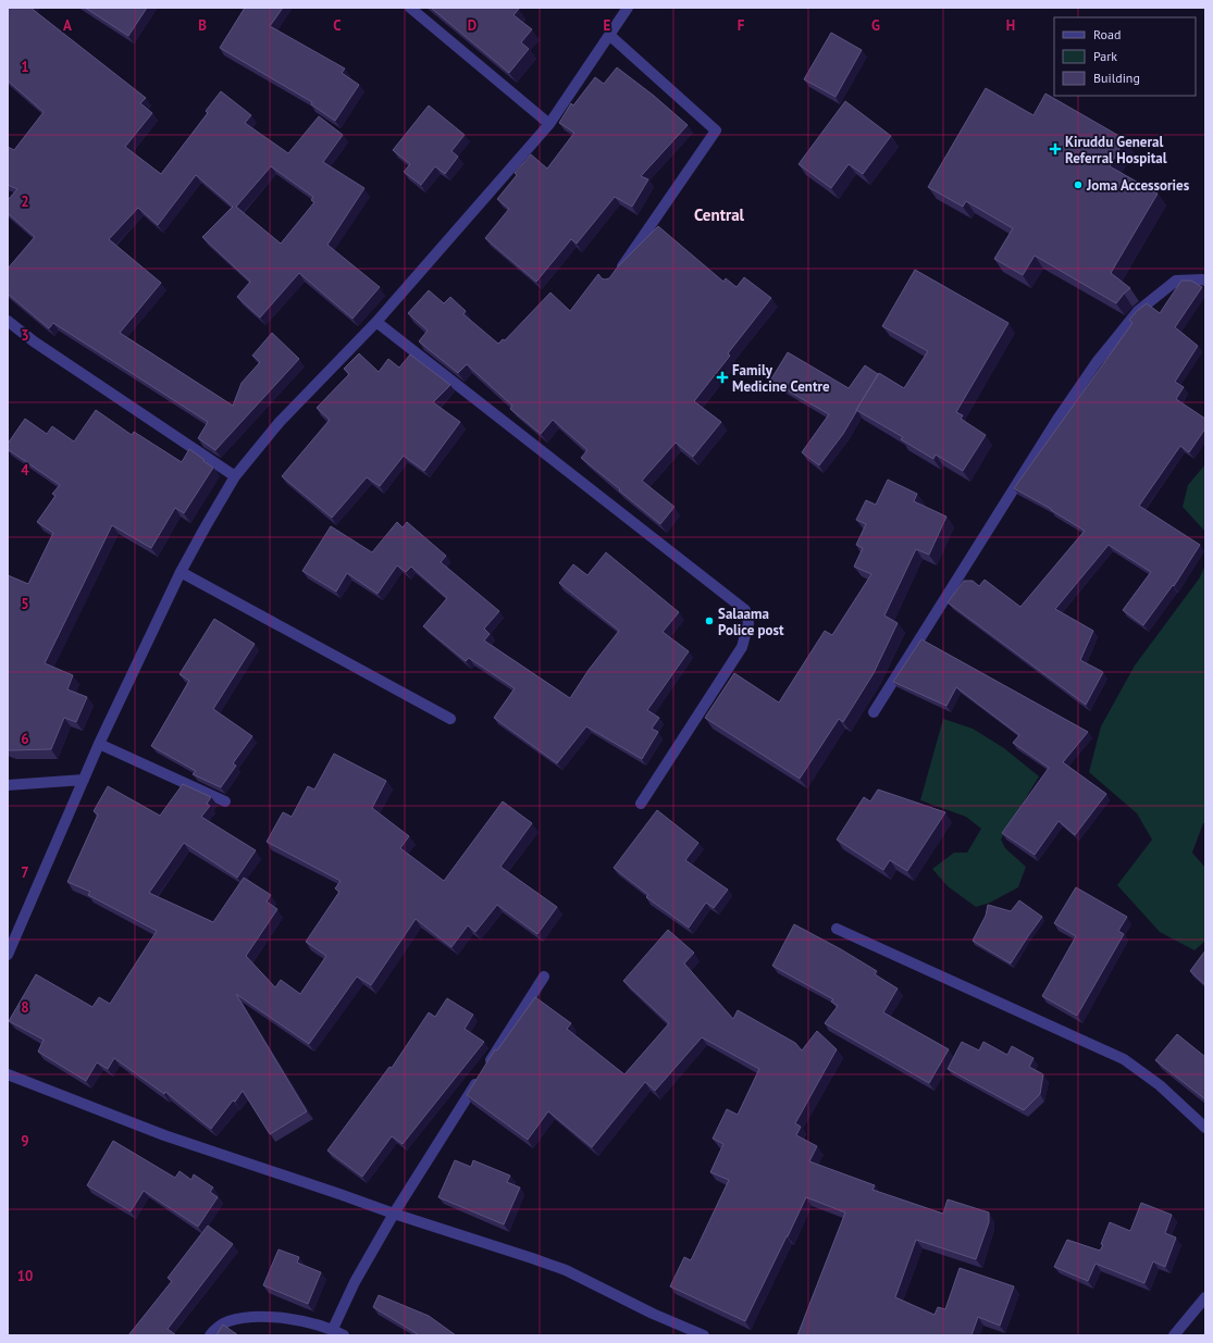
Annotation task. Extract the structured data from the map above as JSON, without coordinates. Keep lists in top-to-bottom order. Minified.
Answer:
{"districts":["Central"],"places":{"health":["Kiruddu General Referral Hospital","Family Medicine Centre"],"other":["Joma Accessories","Salaama Police post"]},"legend":["Road","Park","Building"],"grid":{"columns":["A","B","C","D","E","F","G","H"],"rows":["1","2","3","4","5","6","7","8","9","10"]}}
